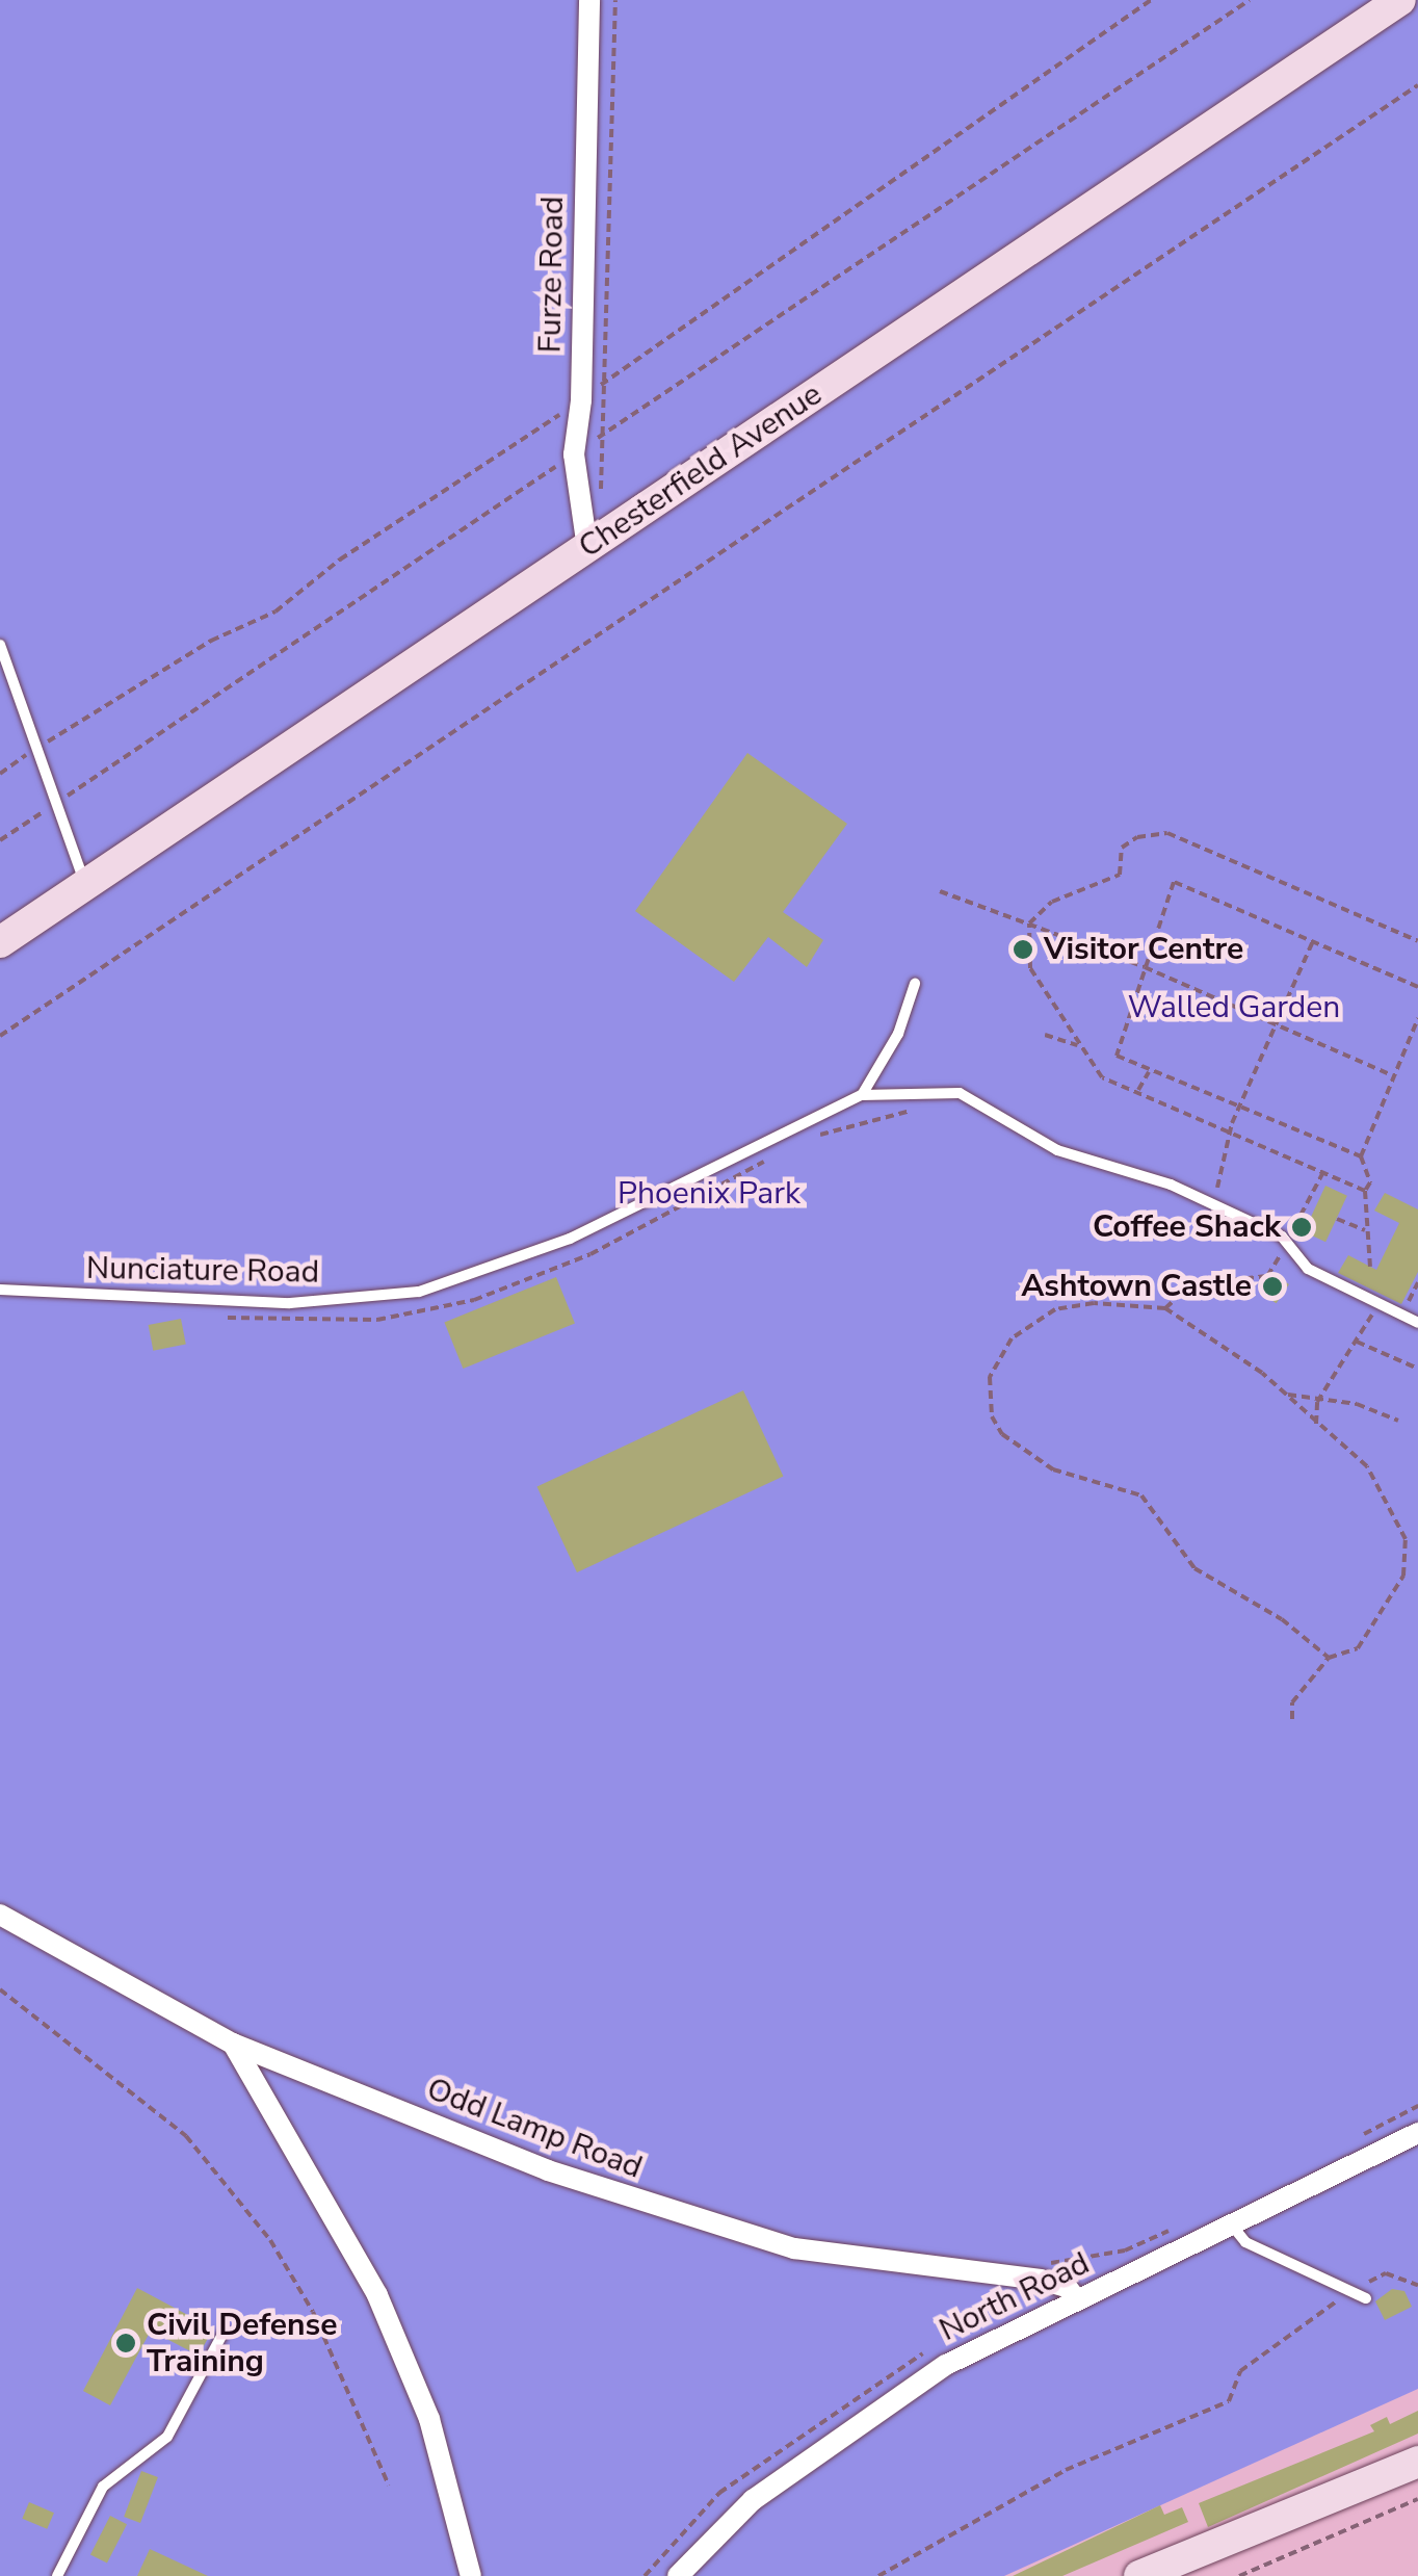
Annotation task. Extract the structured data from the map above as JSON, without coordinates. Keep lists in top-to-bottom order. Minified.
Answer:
{"streets":{"street":["Furze Road","Chesterfield Avenue","Odd Lamp Road","North Road"],"lane":["Nunciature Road"]},"crossings":[["Furze Road","Chesterfield Avenue"],["Odd Lamp Road","North Road"]],"parks":["Walled Garden","Phoenix Park"],"places":["Visitor Centre","Coffee Shack","Ashtown Castle","Civil Defense Training"]}
